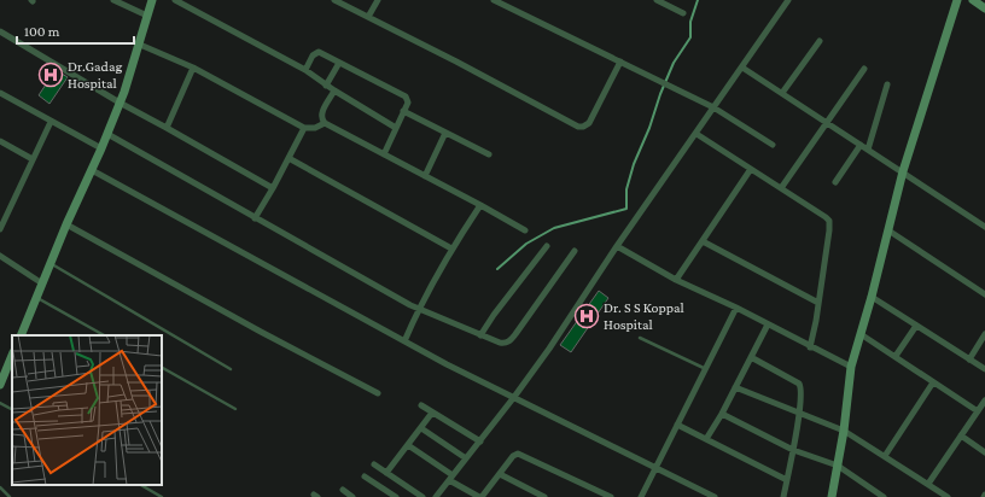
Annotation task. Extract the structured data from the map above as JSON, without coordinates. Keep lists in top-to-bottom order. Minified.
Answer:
{"places":{"hospital":["Dr.Gadag Hospital","Dr. S S Koppal Hospital"]},"scale_bar":"100 m"}
